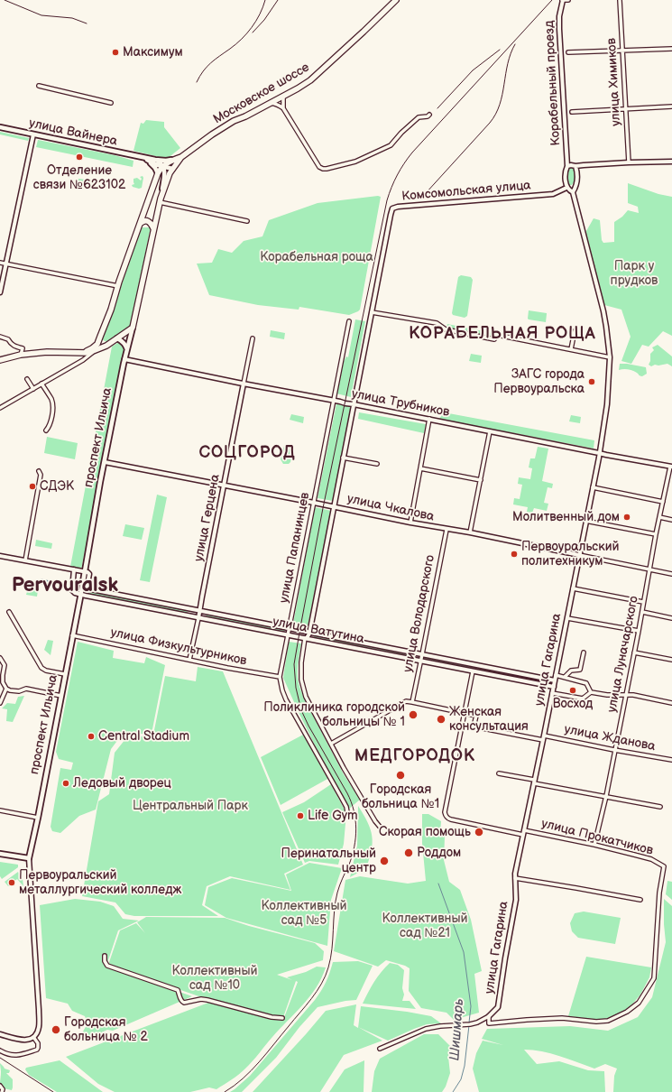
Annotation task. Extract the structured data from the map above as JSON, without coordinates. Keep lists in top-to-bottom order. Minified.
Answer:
{"streets":{"main road":["Московское шоссе","улица Вайнера","проспект Ильича"],"street":["улица Химиков","Корабельный проезд","Комсомольская улица","улица Трубников","улица Чкалова","улица Герцена","улица Папанинцев","улица Володарского","улица Ватутина","улица Физкультурников","улица Луначарского","улица Гагарина","улица Жданова","улица Прокатчиков"]},"crossings":[["Корабельный проезд","Комсомольская улица"],["Московское шоссе","улица Вайнера"],["Московское шоссе","проспект Ильича"],["улица Вайнера","проспект Ильича"],["Комсомольская улица","улица Трубников"],["улица Трубников","проспект Ильича"],["улица Трубников","улица Герцена"],["улица Трубников","улица Папанинцев"],["улица Трубников","улица Луначарского"],["улица Трубников","улица Гагарина"],["проспект Ильича","улица Чкалова"],["проспект Ильича","улица Ватутина"],["проспект Ильича","улица Физкультурников"],["улица Чкалова","улица Герцена"],["улица Чкалова","улица Папанинцев"],["улица Чкалова","улица Володарского"],["улица Чкалова","улица Луначарского"],["улица Чкалова","улица Гагарина"],["улица Герцена","улица Ватутина"],["улица Герцена","улица Физкультурников"],["улица Папанинцев","улица Ватутина"],["улица Папанинцев","улица Физкультурников"],["улица Володарского","улица Ватутина"],["улица Ватутина","улица Гагарина"],["улица Луначарского","улица Жданова"],["улица Луначарского","улица Прокатчиков"],["улица Гагарина","улица Жданова"],["улица Гагарина","улица Прокатчиков"],["улица Жданова","улица Прокатчиков"]],"districts":["КОРАБЕЛЬНАЯ РОЩА","СОЦГОРОД","Pervouralsk","МЕДГОРОДОК"],"water":["Шишмарь"],"parks":["Корабельная роща","Парк у прудков","Центральный Парк","Коллективный сад №5","Коллективный сад №21","Коллективный сад №10"],"places":["Максимум","Отделение связи №623102","ЗАГС города Первоуральска","СДЭК","Молитвенный дом","Первоуральский политехникум","Восход","Поликлиника городской больницы № 1","Женская консультация","Central Stadium","Городская больница №1","Ледовый дворец","Life Gym","Скорая помощь","Роддом","Перинатальный центр","Первоуральский металлургический колледж","Городская больница № 2"]}
